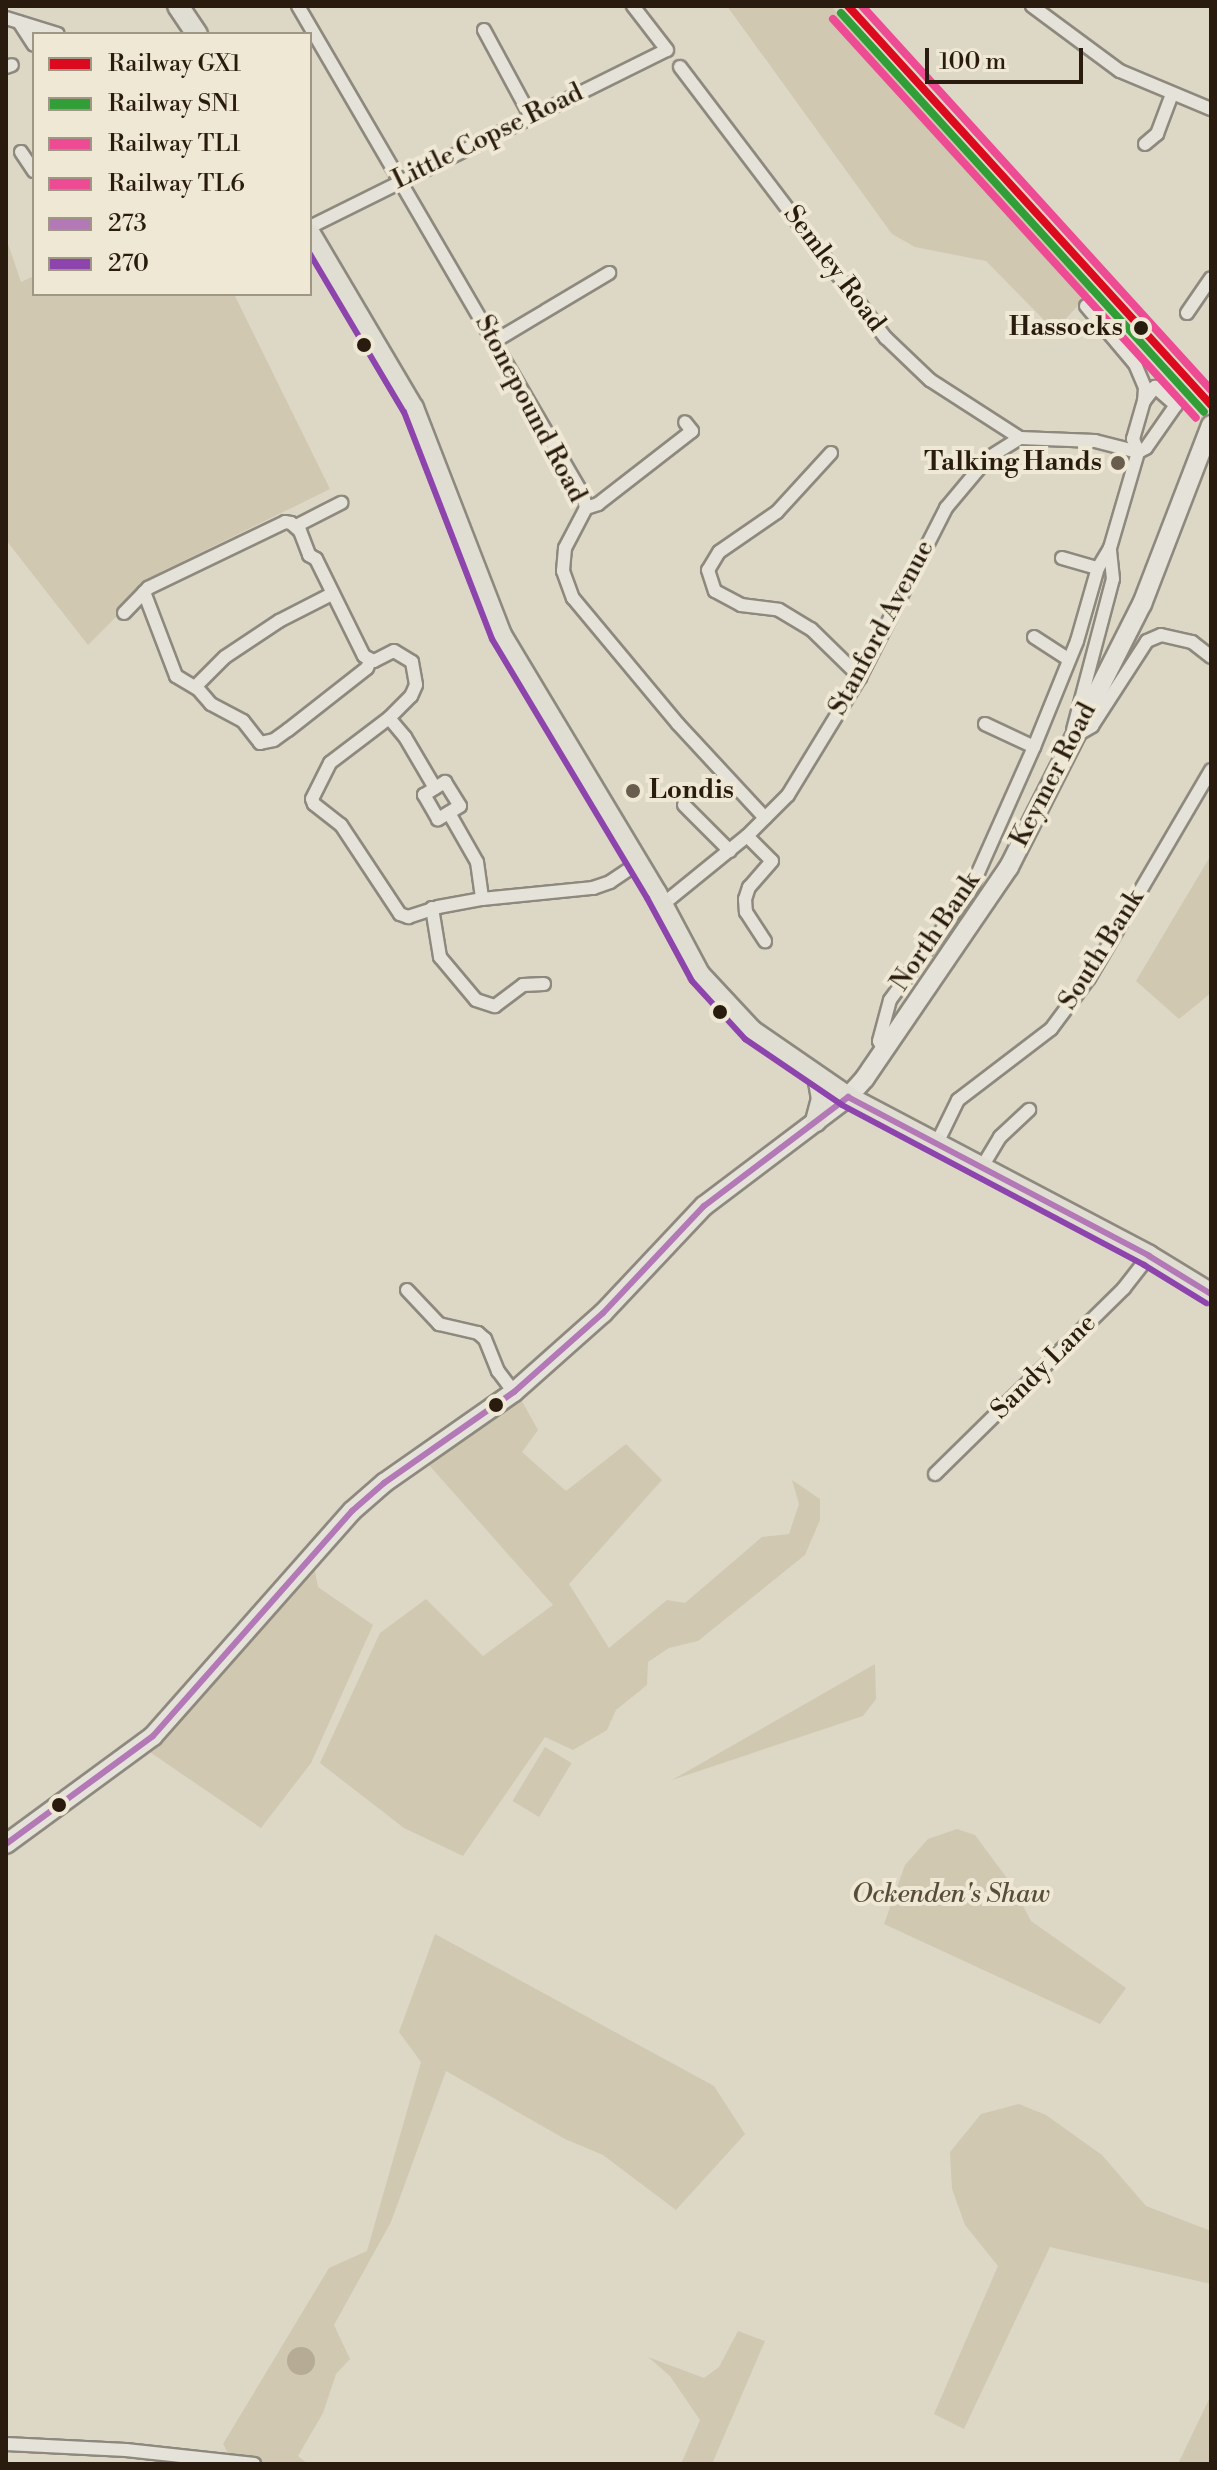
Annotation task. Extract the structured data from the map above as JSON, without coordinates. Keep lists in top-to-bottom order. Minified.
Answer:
{"streets":{"main road":["Keymer Road"],"street":["Little Copse Road","Semley Road","Stonepound Road","Stanford Avenue","North Bank","South Bank","Sandy Lane"]},"crossings":[["Little Copse Road","Stonepound Road"],["Semley Road","Stanford Avenue"],["Stonepound Road","Stanford Avenue"],["Keymer Road","North Bank"]],"parks":["Ockenden's Shaw"],"places":["Hassocks","Talking Hands","Londis"],"lines":["rail line GX1","rail line TL1","rail line SN1","rail line TL6","transit line 270","transit line 273"],"legend":["Railway GX1","Railway SN1","Railway TL1","Railway TL6","273","270"],"scale_bar":"100 m"}
